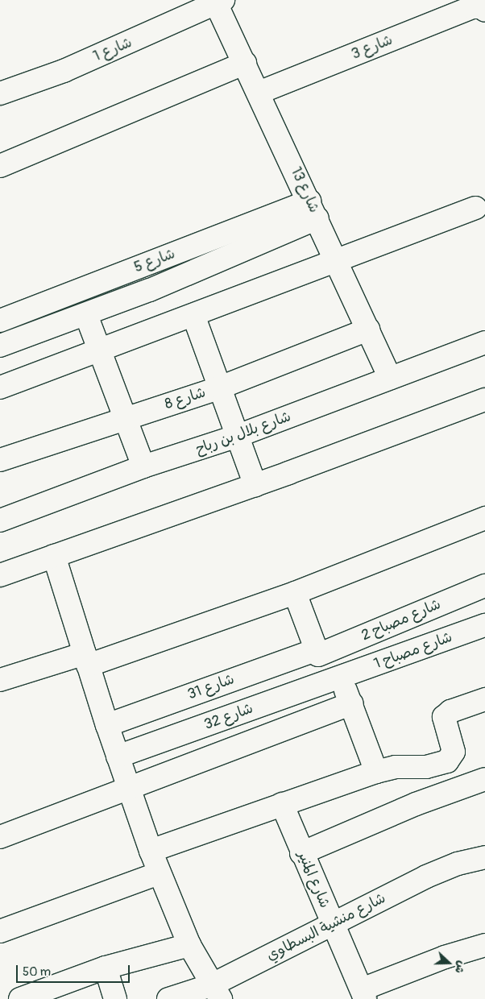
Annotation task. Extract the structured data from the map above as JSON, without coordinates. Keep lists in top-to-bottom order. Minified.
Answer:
{"streets":{"street":["شارع 3","شارع 1","شارع 13","شارع 5","شارع 8","شارع بلال بن رباح","شارع مصباح 2","شارع مصباح 1","شارع 31","شارع 32","شارع المنير","شارع منشية البسطاوي"]},"crossings":[["شارع 3","شارع 13"],["شارع 1","شارع 13"],["شارع 13","شارع 5"],["شارع 13","شارع 8"],["شارع 13","شارع بلال بن رباح"],["شارع مصباح 2","شارع 31"],["شارع مصباح 1","شارع 32"],["شارع المنير","شارع منشية البسطاوي"]],"scale_bar":"50 m","north":"right"}
